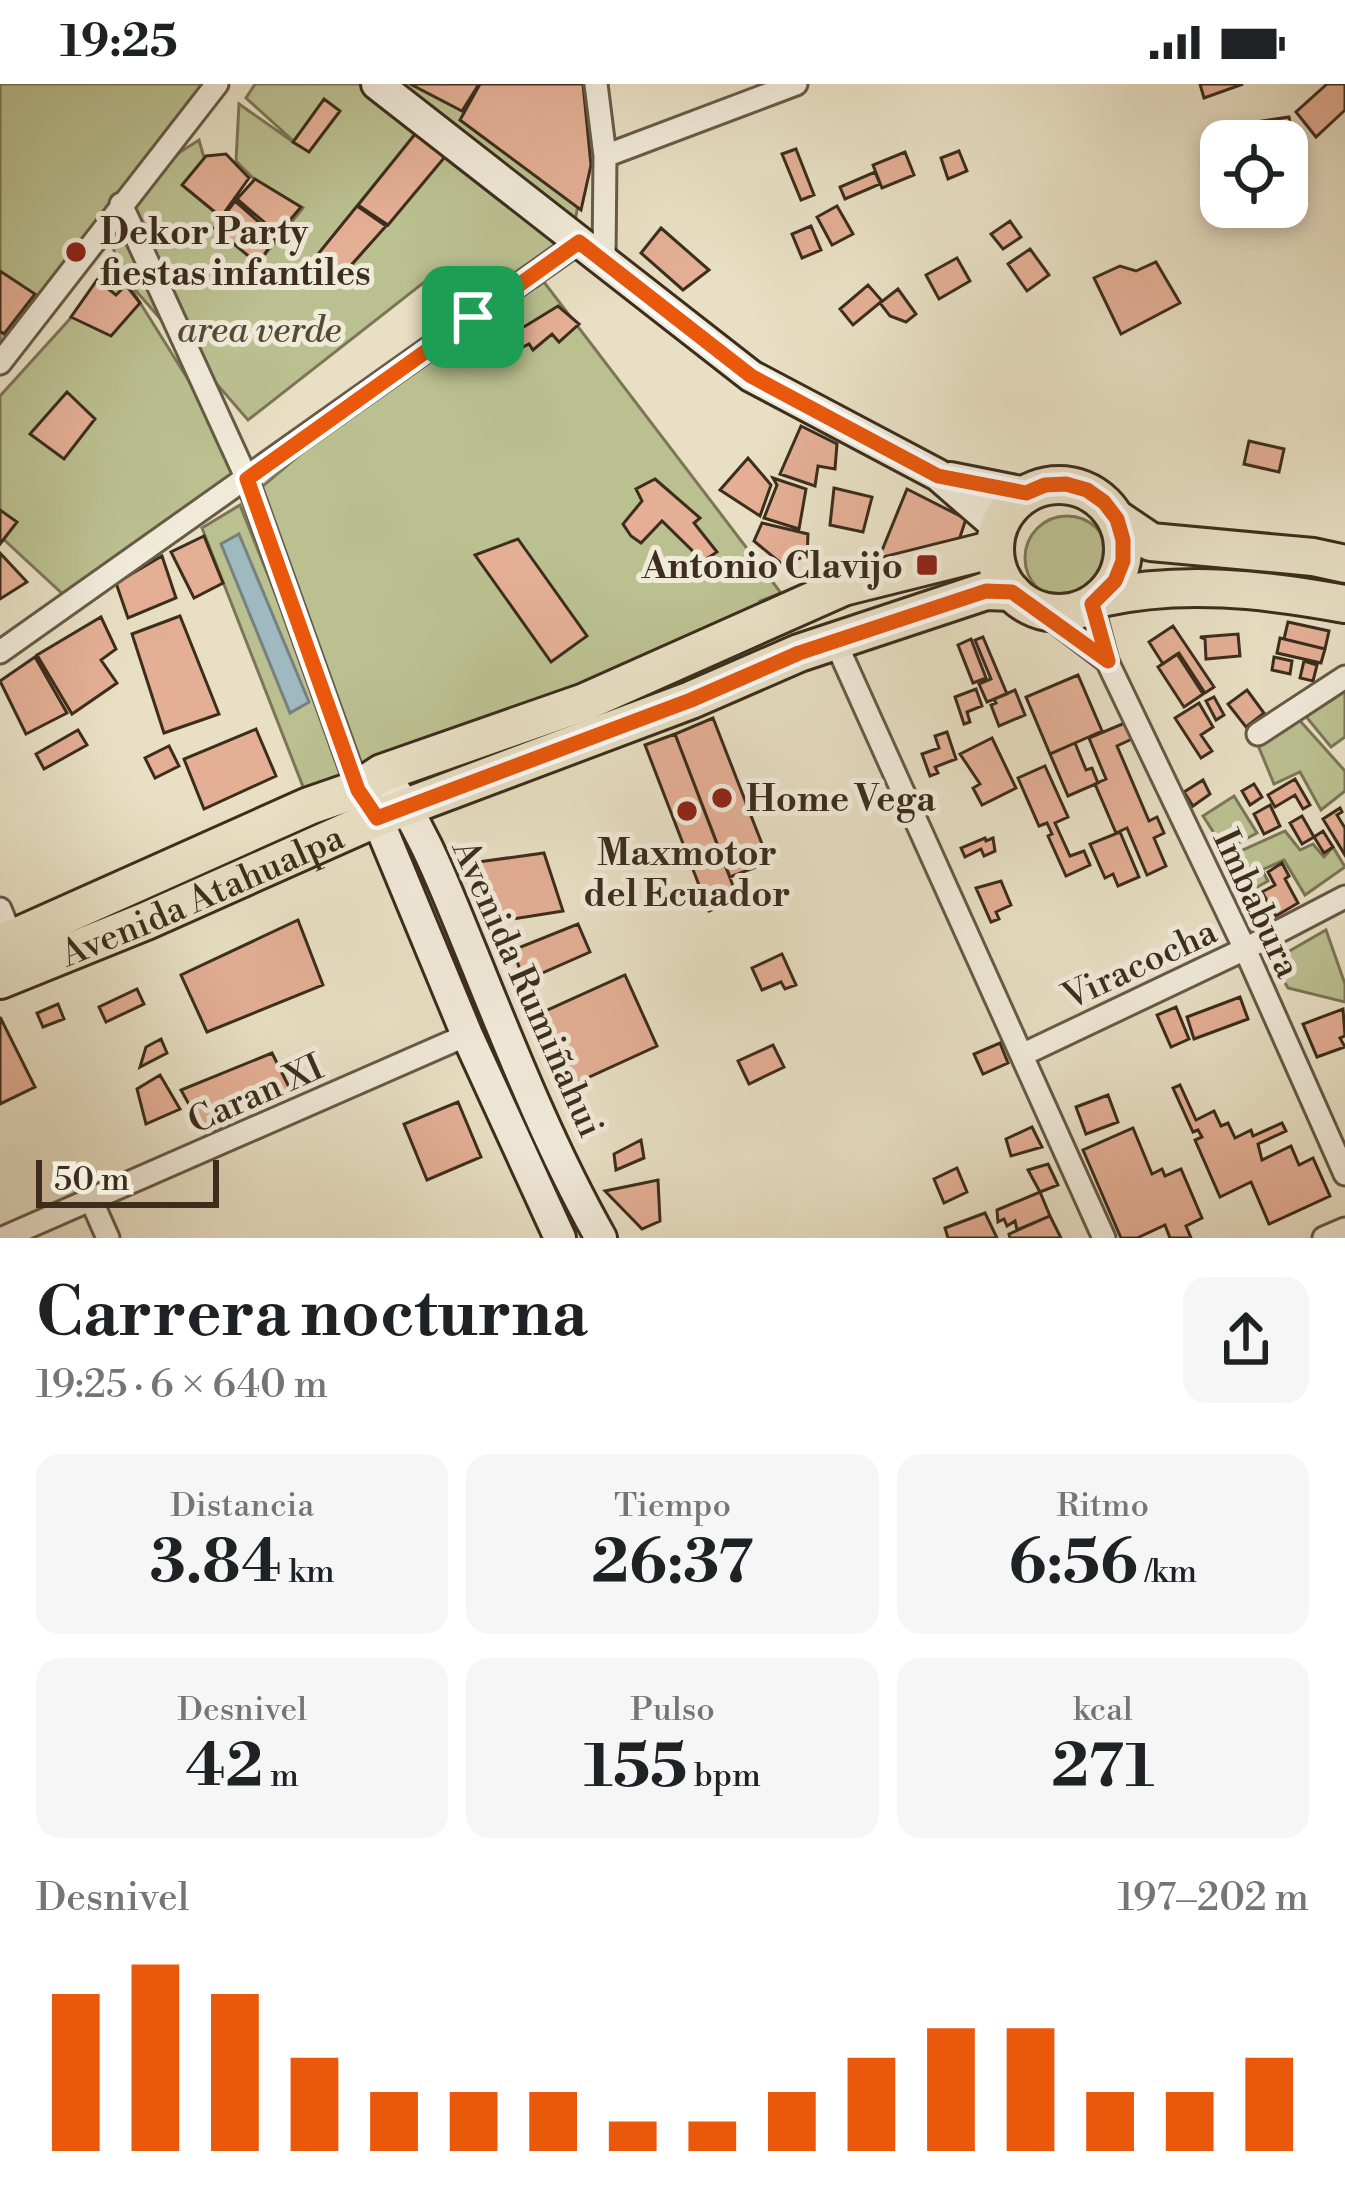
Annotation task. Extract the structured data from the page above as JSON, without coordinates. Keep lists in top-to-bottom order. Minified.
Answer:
{"streets":{"main road":["Avenida Atahualpa","Avenida Rumiñahui"],"street":["Imbabura","Viracocha","Caran XI"]},"crossings":[["Avenida Atahualpa","Imbabura"],["Avenida Atahualpa","Avenida Rumiñahui"],["Imbabura","Viracocha"],["Avenida Rumiñahui","Caran XI"]],"parks":["area verde"],"places":{"other":["Dekor Party fiestas infantiles","Home Vega","Maxmotor del Ecuador"],"transit":["Antonio Clavijo"]},"scale_bar":"50 m","page":{"status":"19:25","scale":"50 m","heading":["Carrera nocturna","19:25 · 6 × 640 m"],"stats":[["Distancia","3.84 km"],["Tiempo","26:37"],["Ritmo","6:56 /km"],["Desnivel","42 m"],["Pulso","155 bpm"],["kcal","271"]],"chart":["Desnivel","197–202 m"]}}
